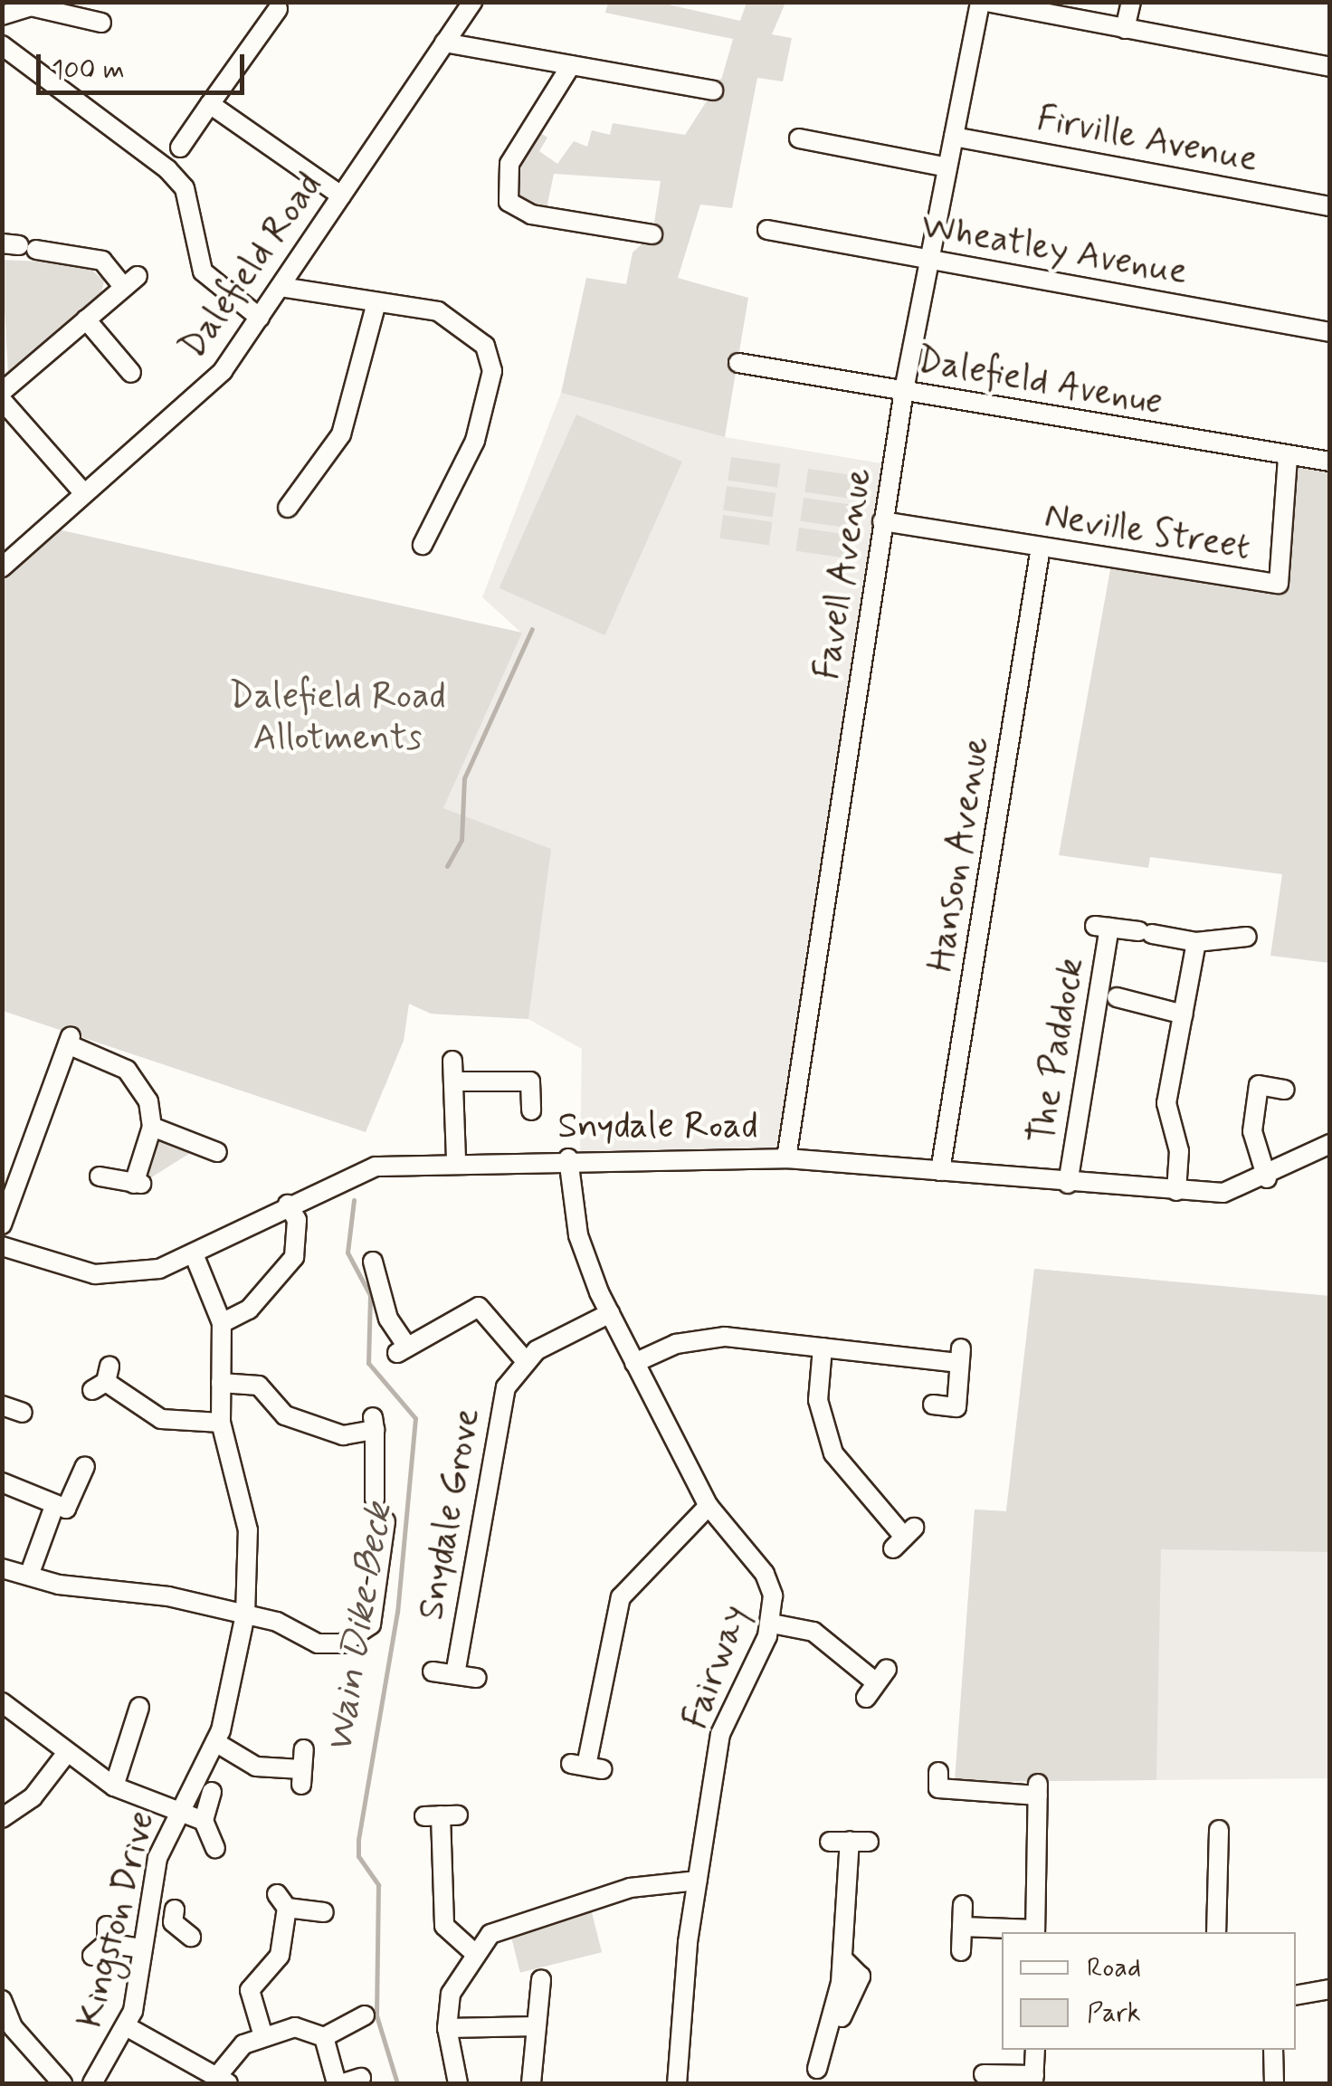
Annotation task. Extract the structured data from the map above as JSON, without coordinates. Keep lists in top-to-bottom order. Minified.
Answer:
{"streets":{"street":["Firville Avenue","Wheatley Avenue","Dalefield Road","Dalefield Avenue","Neville Street","Favell Avenue","Hanson Avenue","The Paddock","Snydale Road","Snydale Grove","Fairway","Kingston Drive"]},"crossings":[["Firville Avenue","Favell Avenue"],["Wheatley Avenue","Favell Avenue"],["Dalefield Avenue","Neville Street"],["Dalefield Avenue","Favell Avenue"],["Neville Street","Favell Avenue"],["Neville Street","Hanson Avenue"],["Favell Avenue","Snydale Road"],["Hanson Avenue","Snydale Road"],["The Paddock","Snydale Road"],["Snydale Road","Fairway"],["Snydale Road","Kingston Drive"]],"water":["Wain Dike Beck"],"parks":["Dalefield Road Allotments"],"legend":["Road","Park"],"scale_bar":"100 m"}
